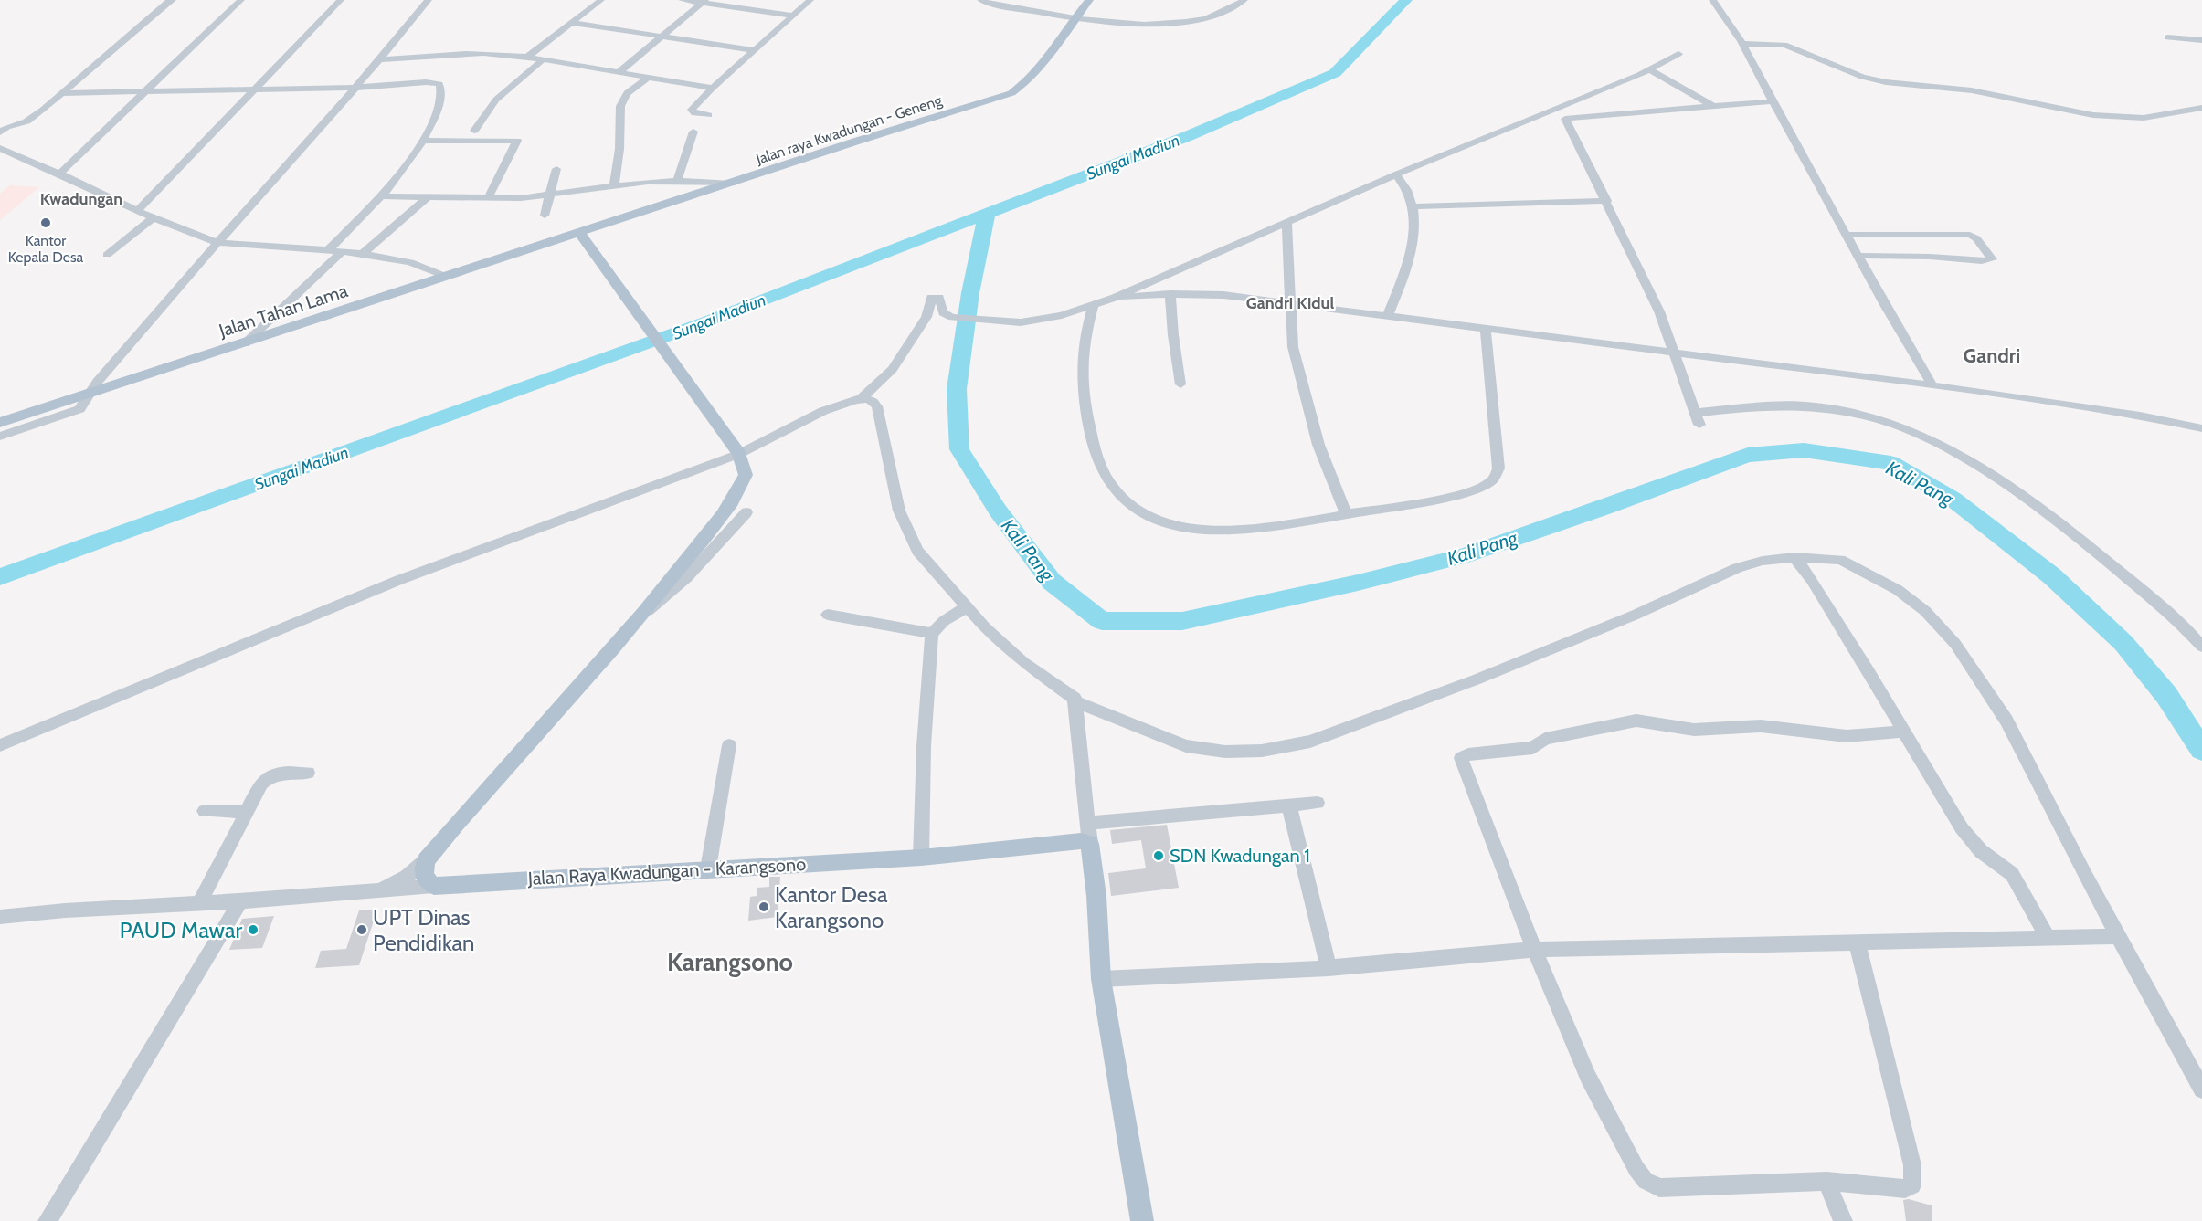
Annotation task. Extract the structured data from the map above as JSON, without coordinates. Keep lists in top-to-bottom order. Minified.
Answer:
{"streets":{"main road":["Jalan raya Kwadungan - Geneng","Jalan Tahan Lama","Jalan Raya Kwadungan - Karangsono"]},"crossings":[["Jalan raya Kwadungan - Geneng","Jalan Tahan Lama"]],"districts":["Kwadungan","Gandri Kidul","Gandri","Karangsono"],"water":["Sungai Madiun","Kali Pang"],"places":["Kantor Kepala Desa","SDN Kwadungan 1","Kantor Desa Karangsono","PAUD Mawar","UPT Dinas Pendidikan"]}
